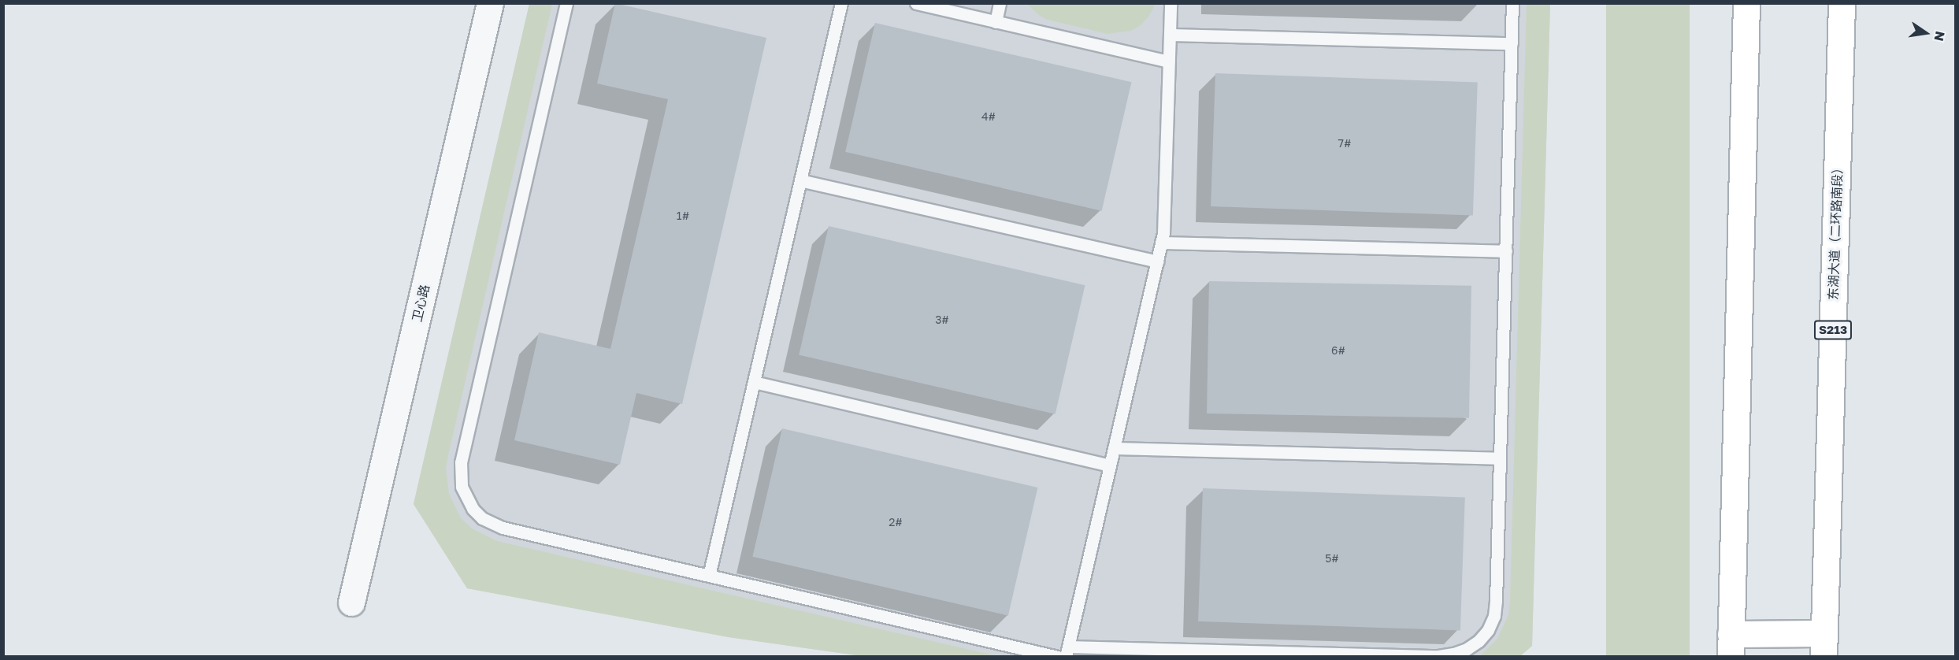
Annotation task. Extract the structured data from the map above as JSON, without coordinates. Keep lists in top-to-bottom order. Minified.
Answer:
{"streets":{"highway":["东湖大道（二环路南段）","S213"],"street":["卫心路"]},"house_numbers":["4#","7#","1#","3#","6#","2#","5#"],"north":"right"}
